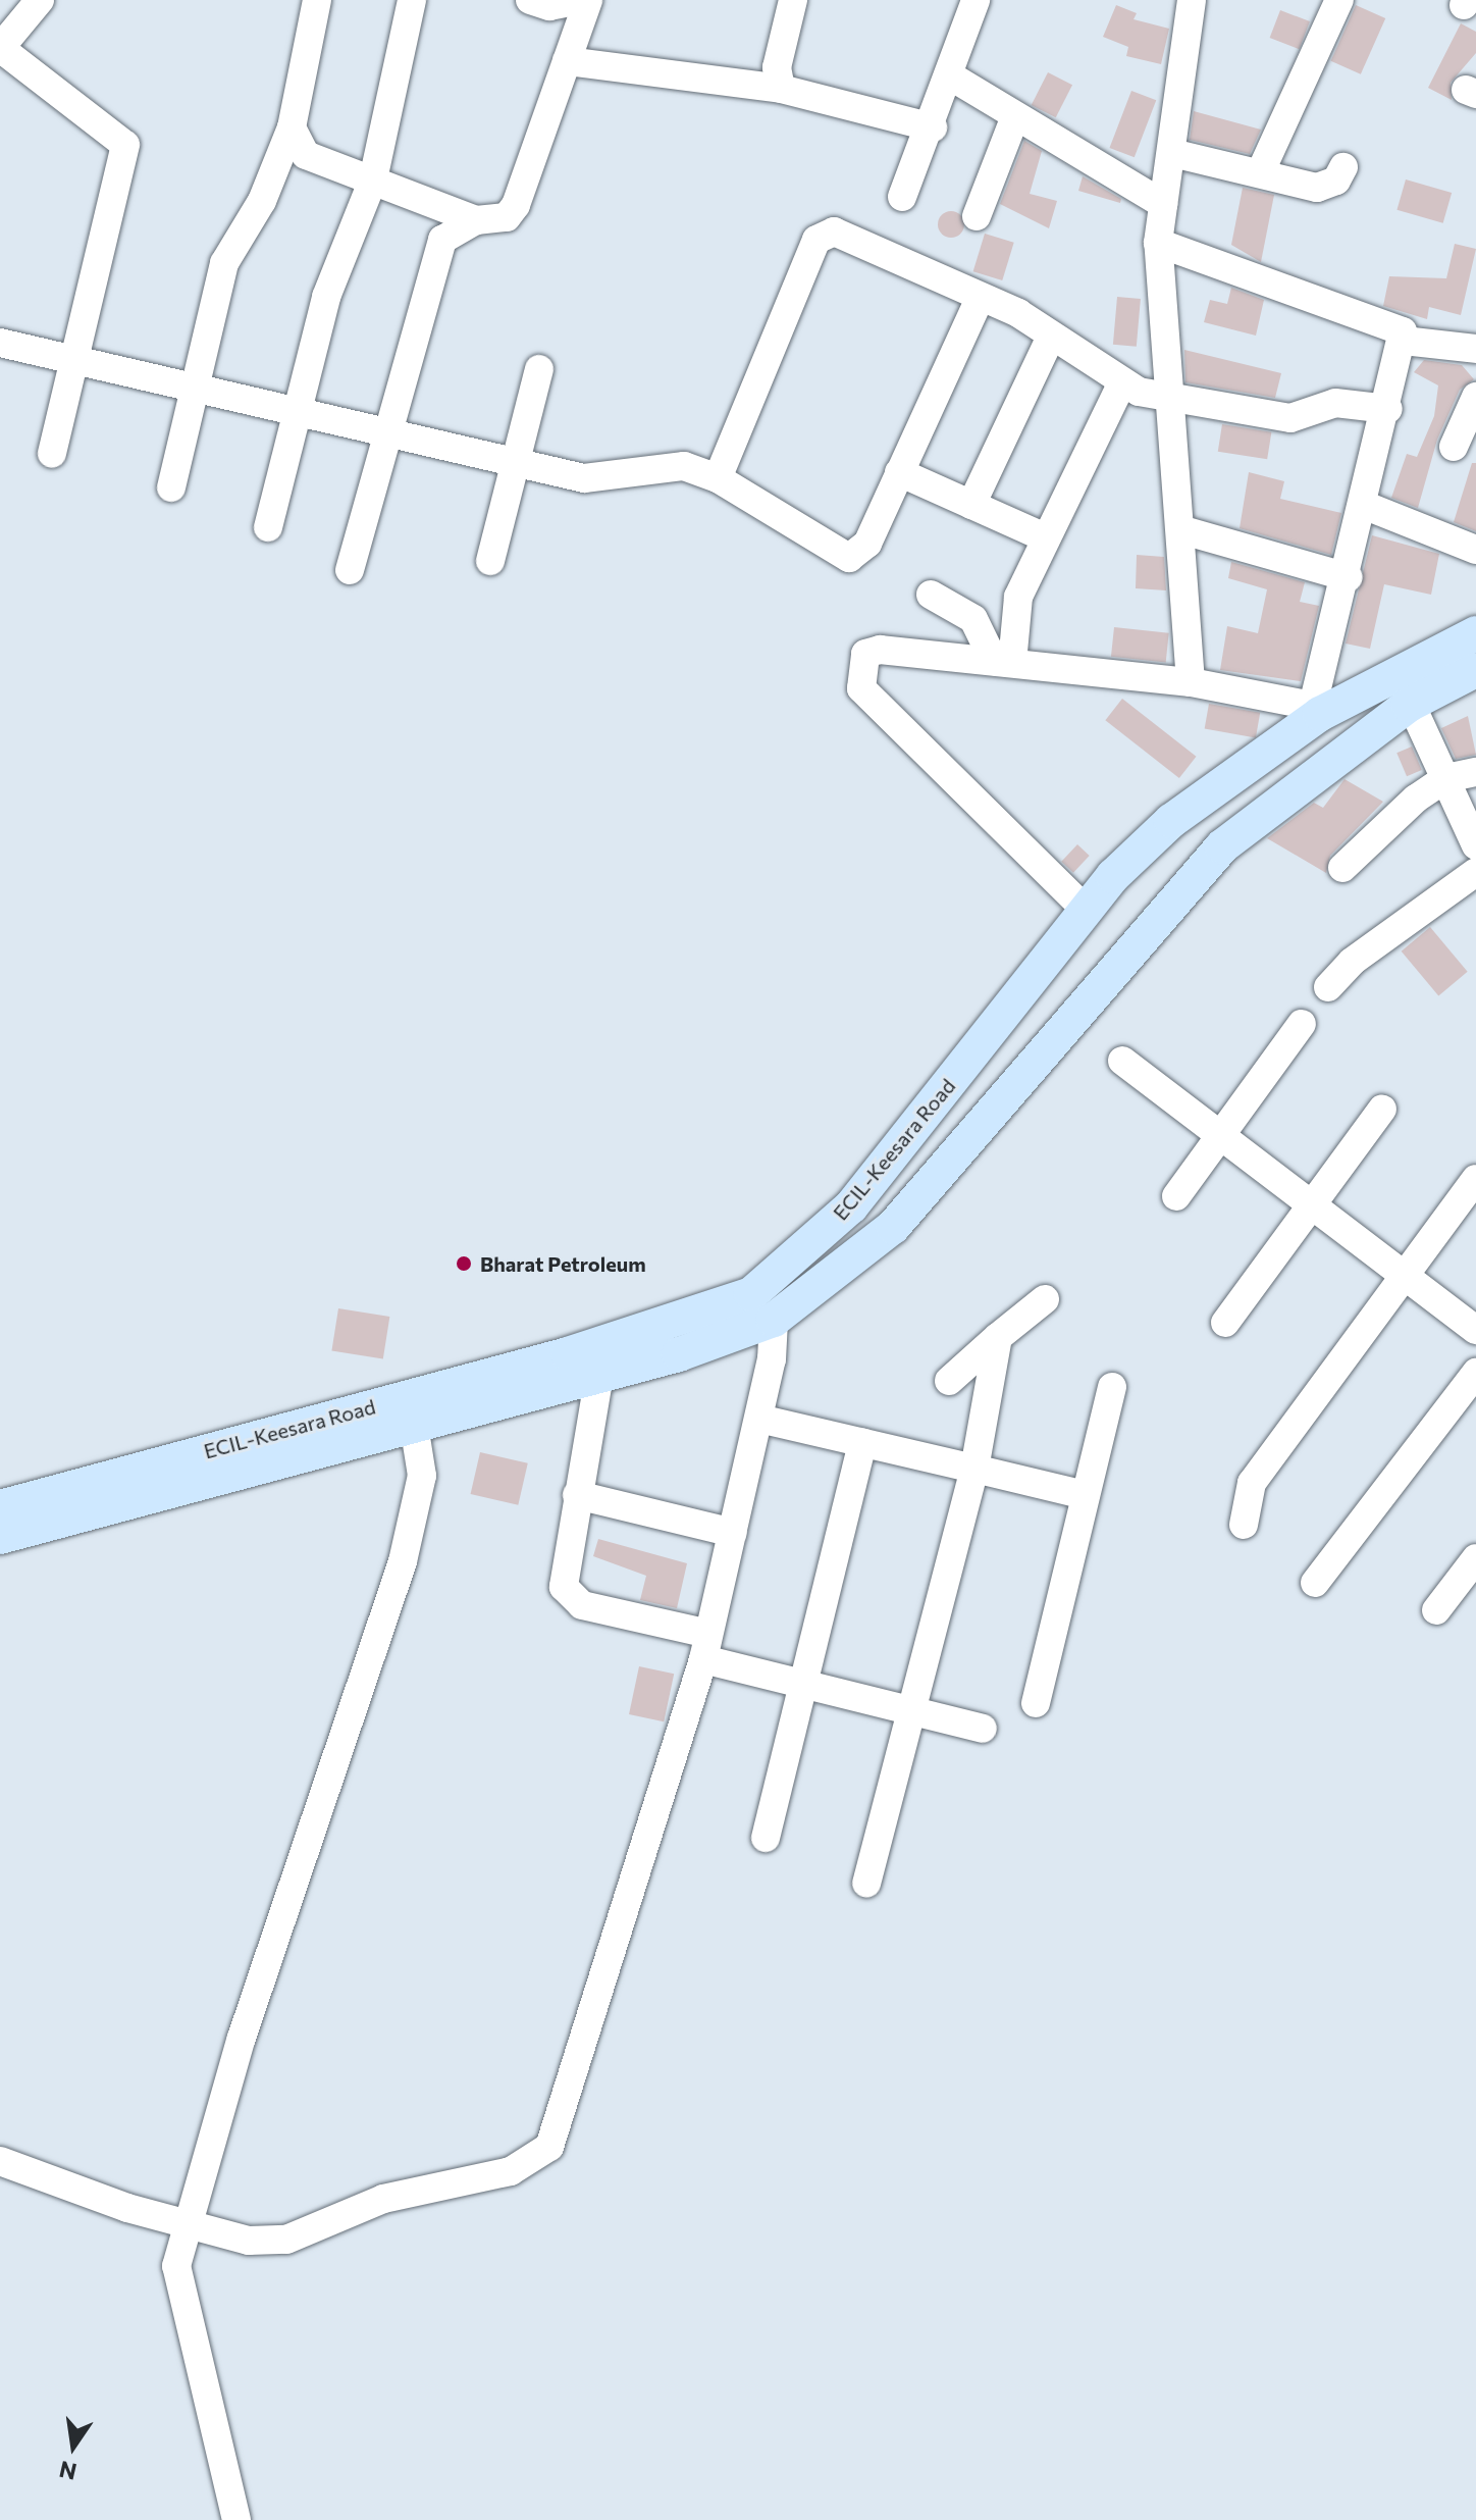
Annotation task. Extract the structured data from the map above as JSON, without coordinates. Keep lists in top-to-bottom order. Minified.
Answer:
{"streets":{"main road":["ECIL-Keesara Road"]},"places":["Bharat Petroleum"],"north":"bottom"}
